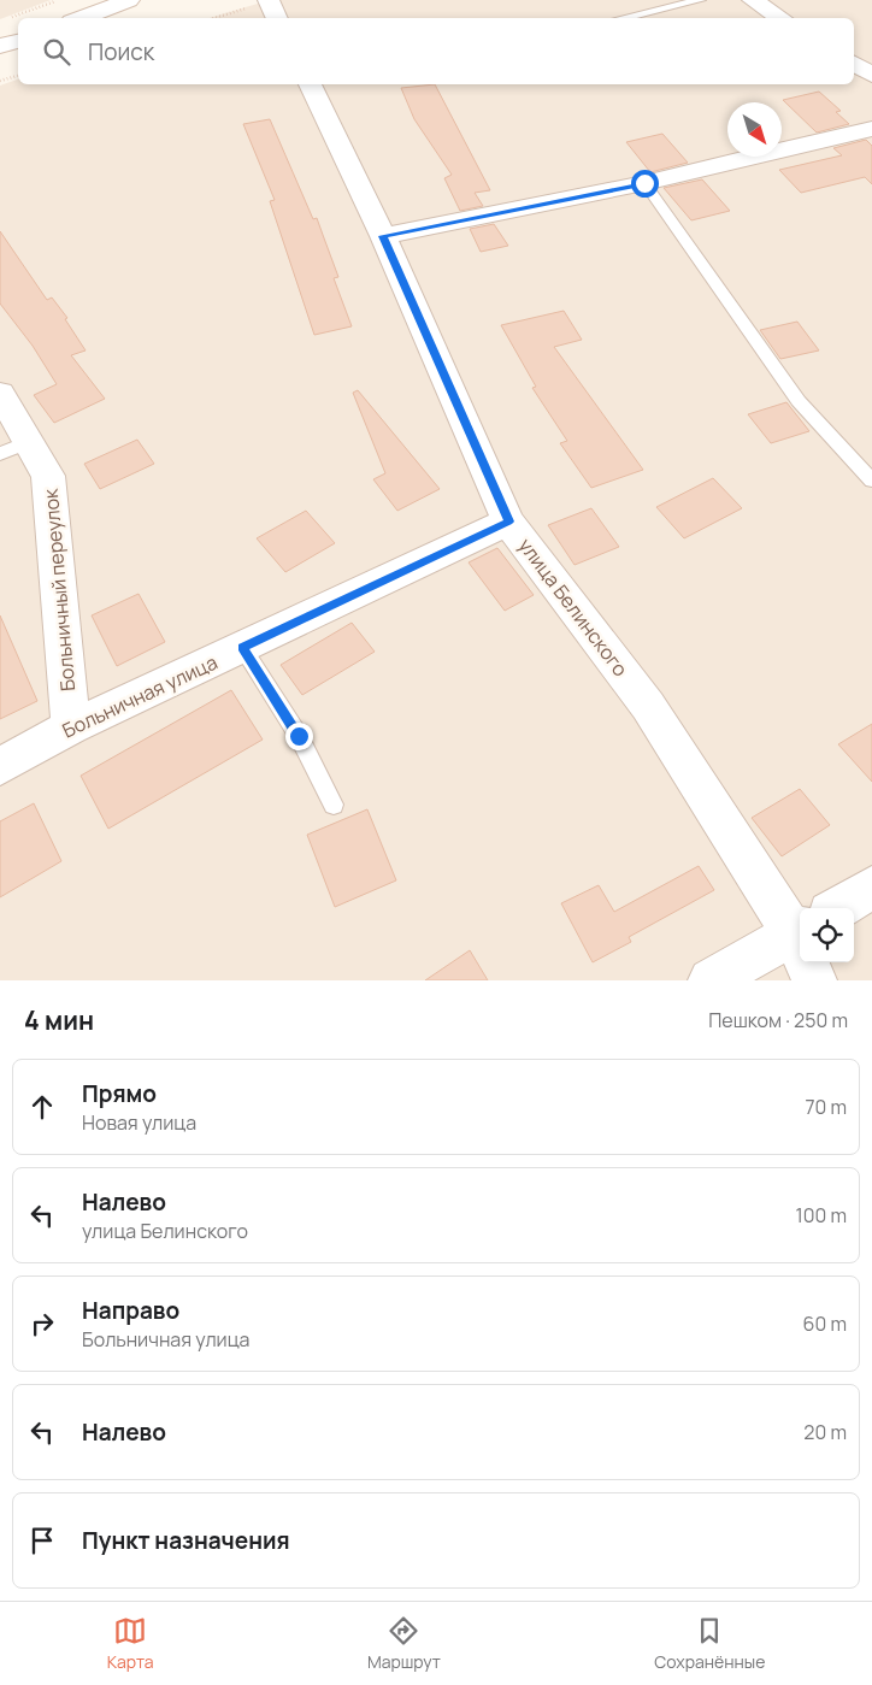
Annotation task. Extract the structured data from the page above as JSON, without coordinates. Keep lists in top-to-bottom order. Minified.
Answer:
{"streets":{"street":["Больничный переулок","улица Белинского","Больничная улица"]},"crossings":[["Больничный переулок","Больничная улица"],["улица Белинского","Больничная улица"]],"north":"bottom right","page":{"search":"Поиск","heading":["4 мин","Пешком · 250 m"],"list":[["Прямо","Новая улица","70 m"],["Налево","улица Белинского","100 m"],["Направо","Больничная улица","60 m"],["Налево","20 m"],"Пункт назначения"],"nav":["Карта","Маршрут","Сохранённые"]}}
